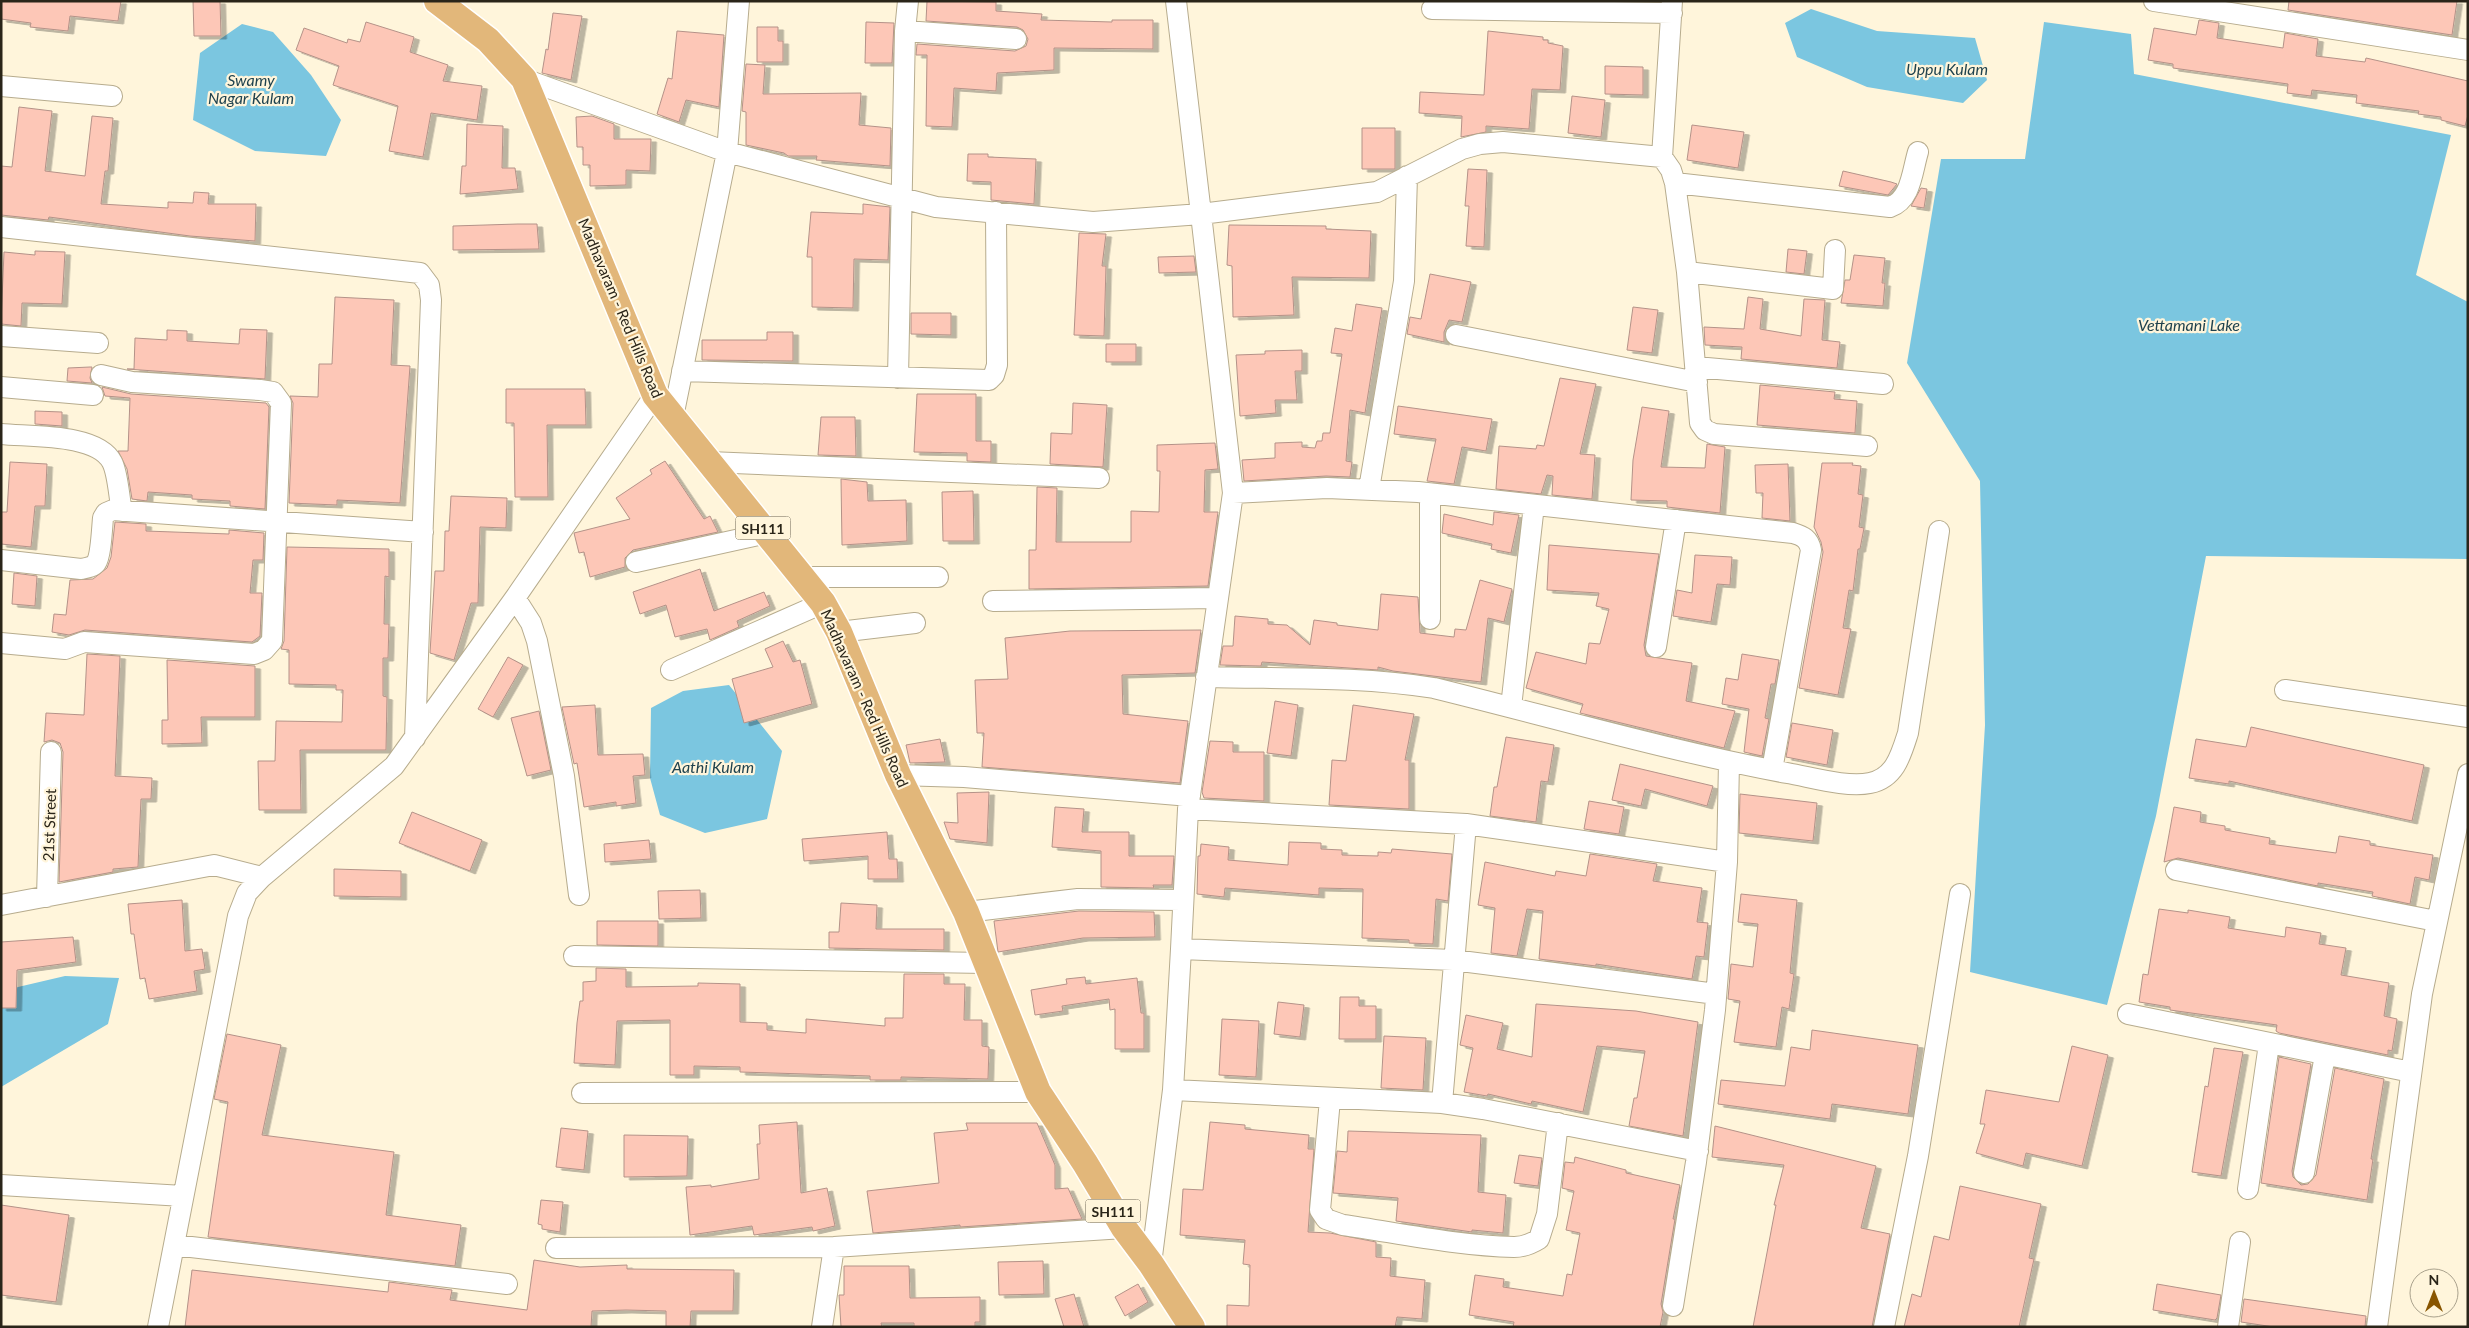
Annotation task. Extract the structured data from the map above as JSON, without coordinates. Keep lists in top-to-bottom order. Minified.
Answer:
{"streets":{"main road":["Madhavaram - Red Hills Road","SH111"],"street":["21st Street"]},"water":["Uppu Kulam","Swamy Nagar Kulam","Vettamani Lake","Aathi Kulam"],"north":"top"}
